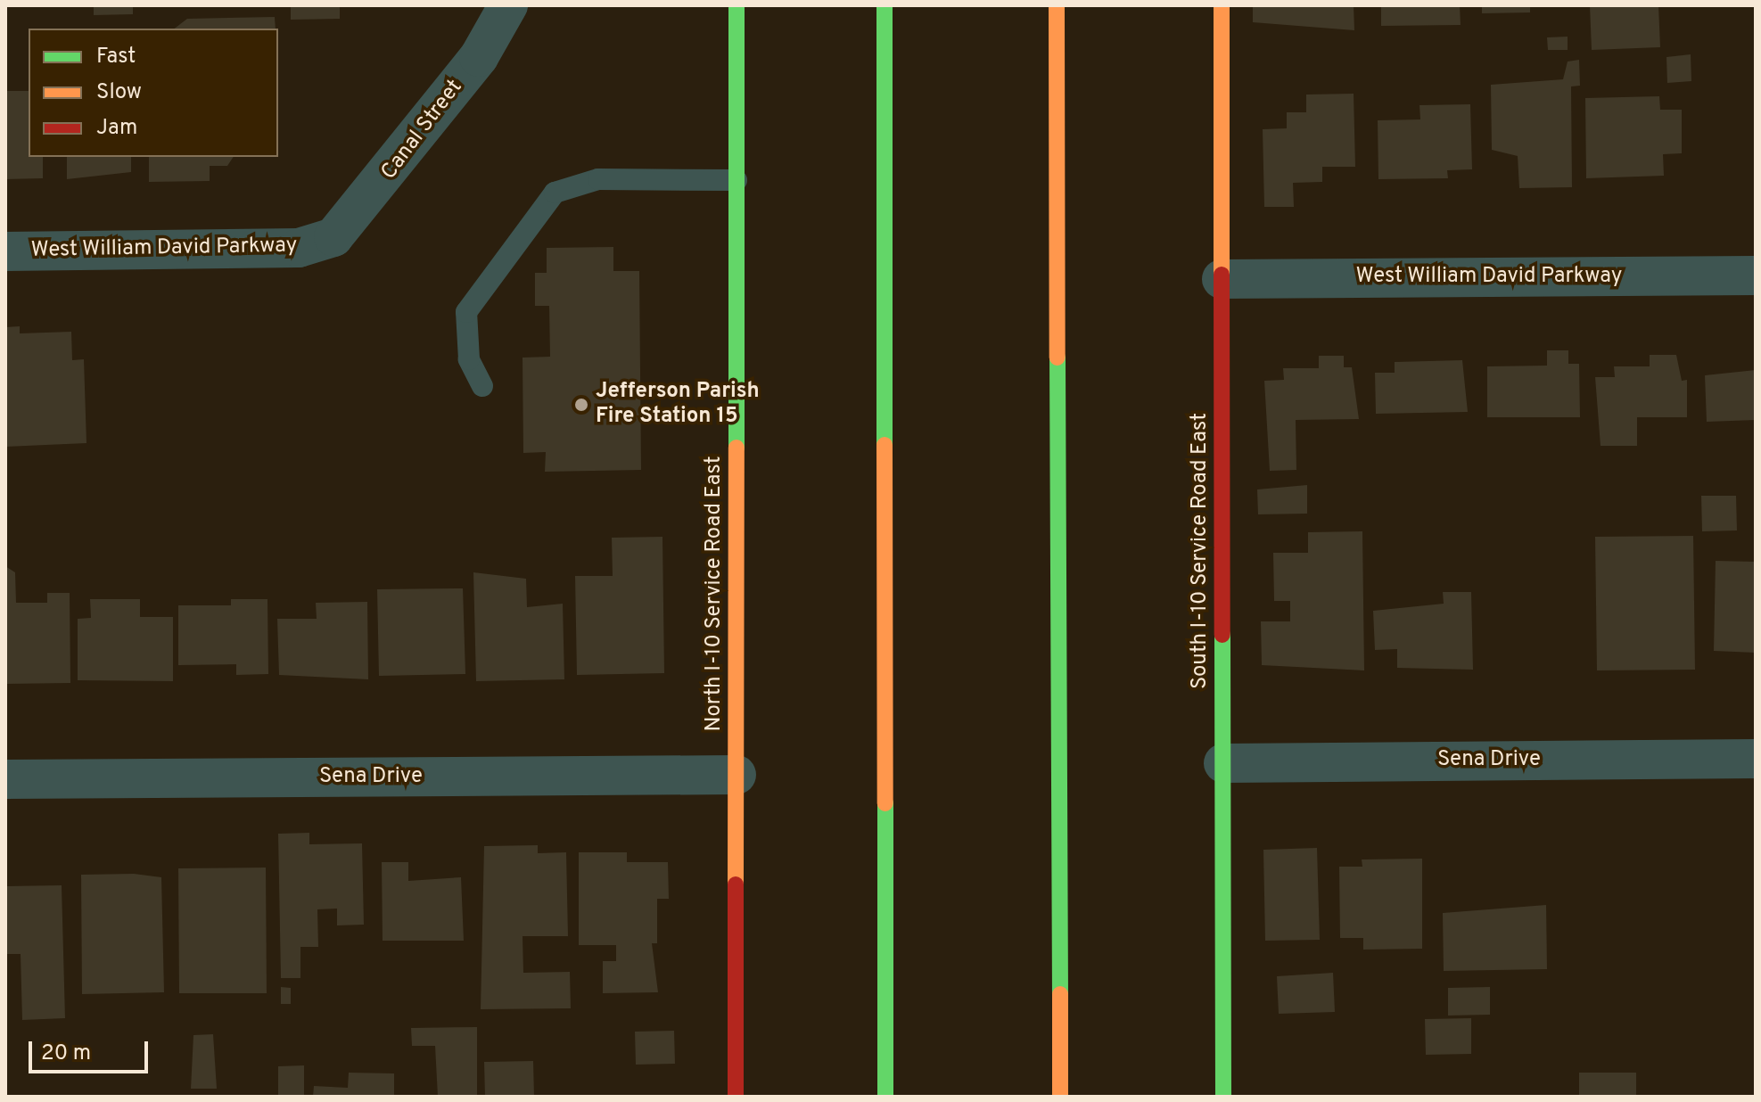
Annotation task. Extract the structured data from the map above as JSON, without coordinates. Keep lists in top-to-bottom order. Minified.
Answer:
{"streets":{"main road":["South I-10 Service Road East","North I-10 Service Road East"],"street":["Canal Street","West William David Parkway","Sena Drive"]},"crossings":[["Canal Street","West William David Parkway"],["West William David Parkway","South I-10 Service Road East"],["South I-10 Service Road East","Sena Drive"],["North I-10 Service Road East","Sena Drive"]],"places":["Jefferson Parish Fire Station 15"],"legend":["Fast","Slow","Jam"],"scale_bar":"20 m"}
